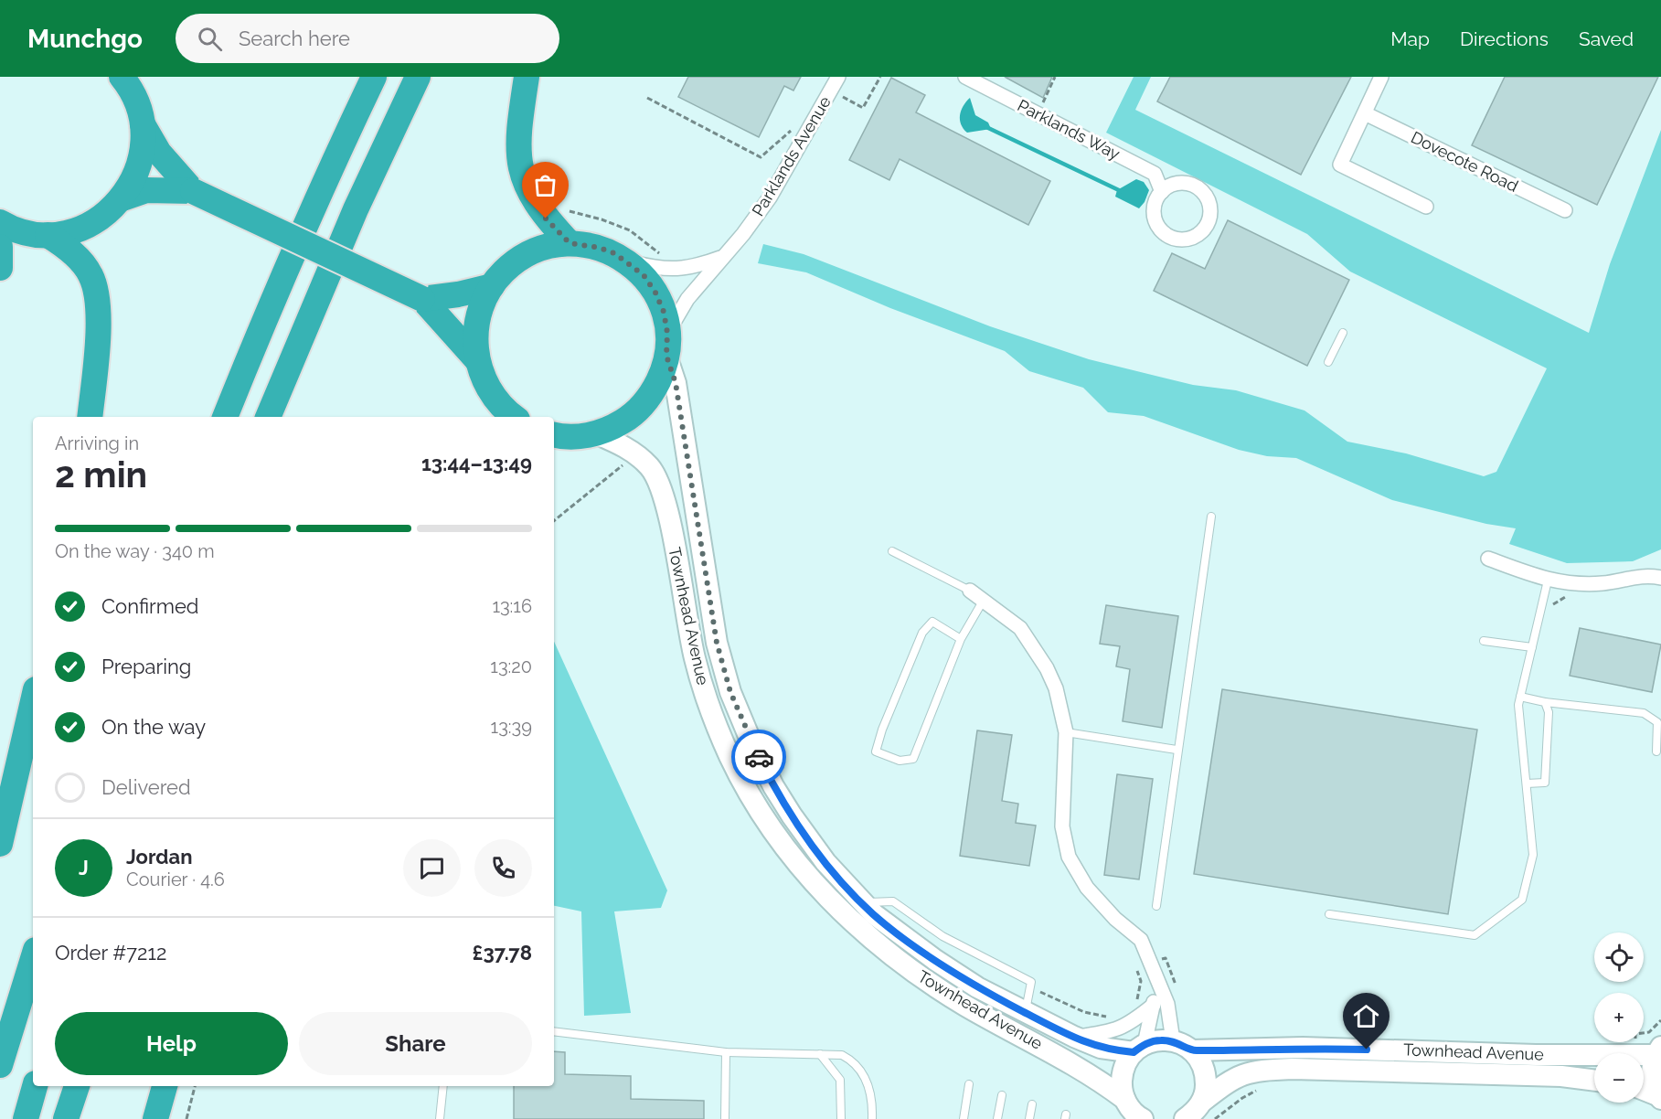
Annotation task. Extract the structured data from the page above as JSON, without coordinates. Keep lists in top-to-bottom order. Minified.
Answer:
{"streets":{"street":["Parklands Way","Parklands Avenue","Dovecote Road","Townhead Avenue"]},"crossings":[["Parklands Avenue","Townhead Avenue"]],"page":{"header":"Munchgo","search":"Search here","nav":["Map","Directions","Saved"],"heading":["2 min","Arriving in","13:44–13:49"],"panel":["Jordan","Courier · 4.6","Order #7212","£37.78"],"bar":"On the way · 340 m","list":[["Confirmed","13:16"],["Preparing","13:20"],["On the way","13:39"],"Delivered"],"round":"J","map_buttons":["+","−"],"buttons":["Help","Share"]}}
